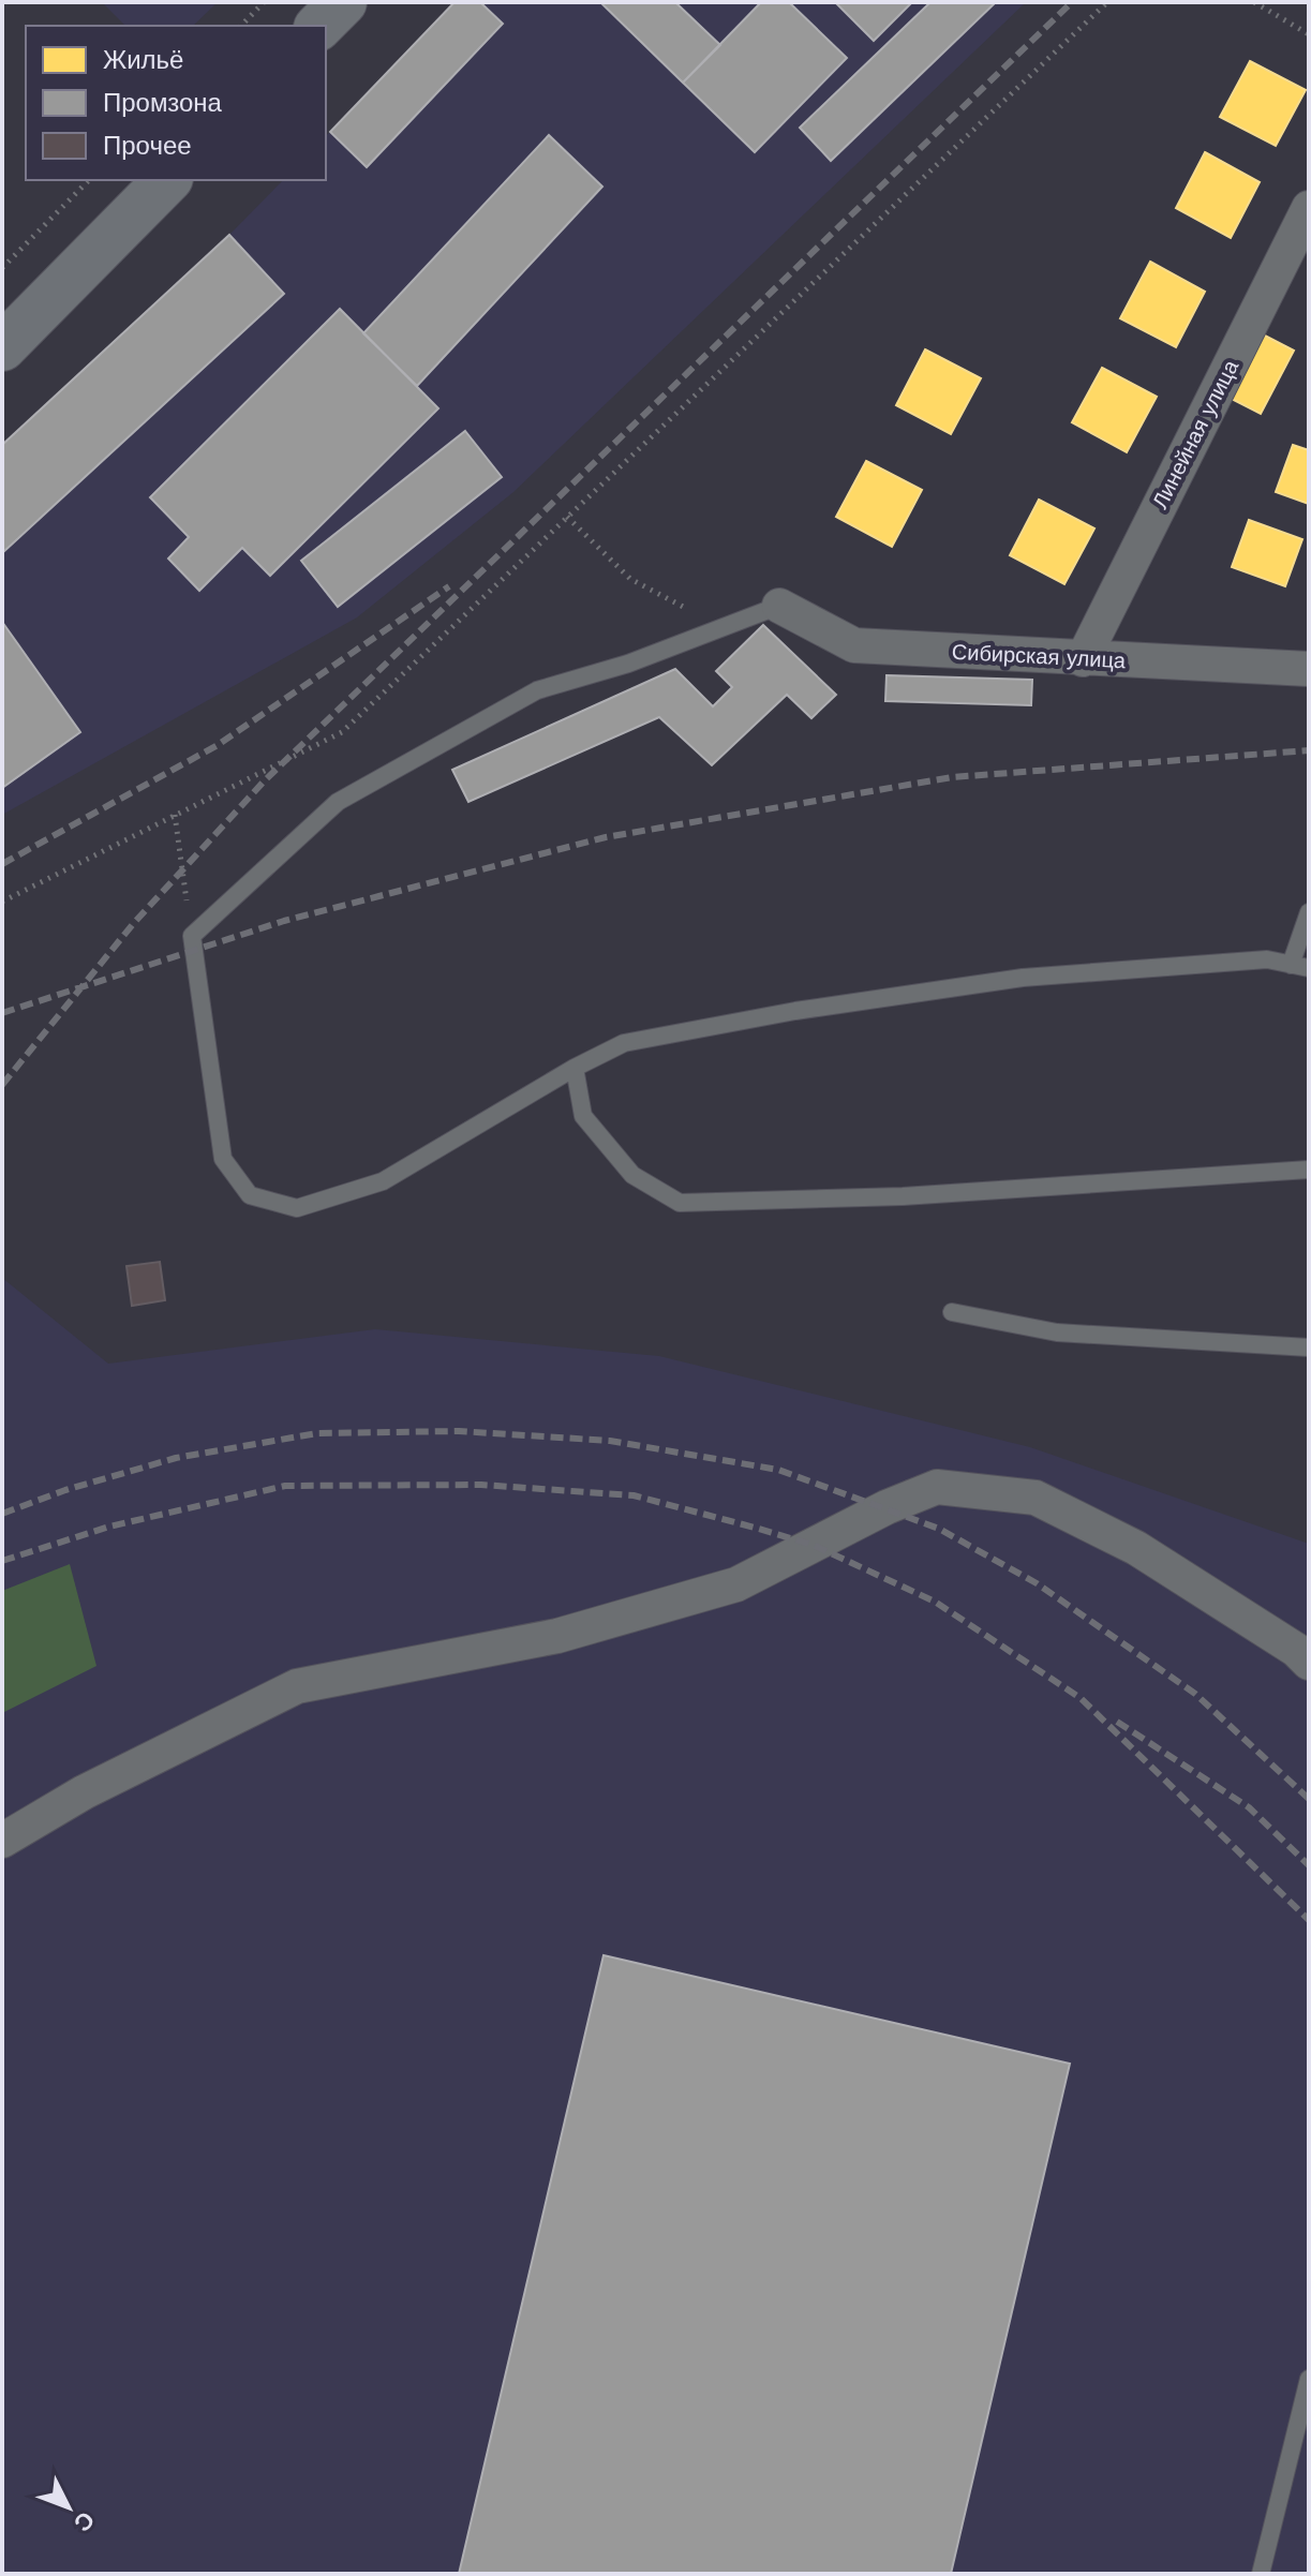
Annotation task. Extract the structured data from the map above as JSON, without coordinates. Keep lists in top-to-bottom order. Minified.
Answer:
{"streets":{"street":["Линейная улица","Сибирская улица"]},"crossings":[["Линейная улица","Сибирская улица"]],"legend":["Жильё","Промзона","Прочее"],"north":"bottom right"}
